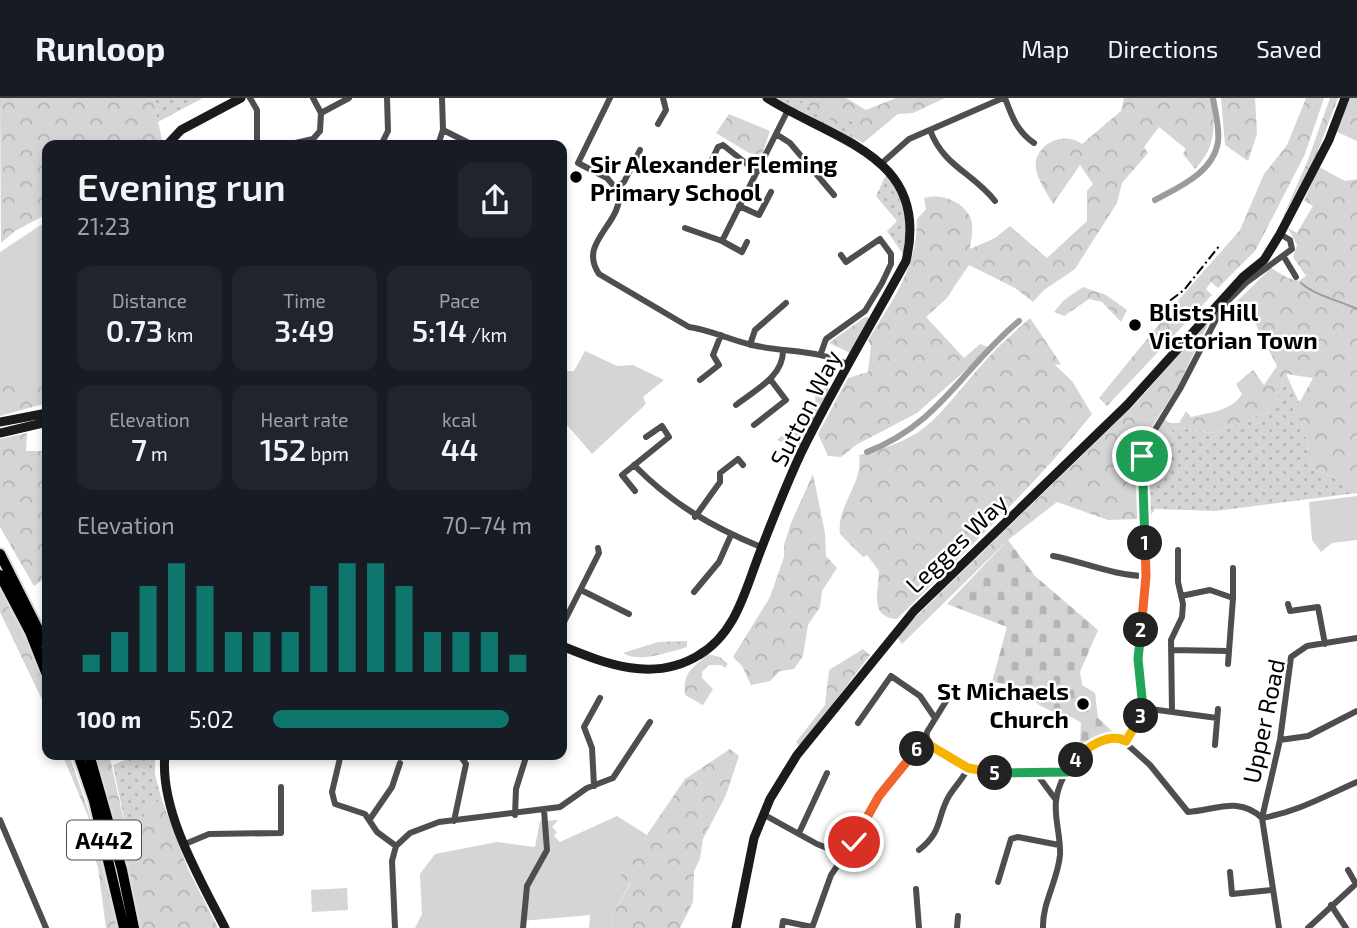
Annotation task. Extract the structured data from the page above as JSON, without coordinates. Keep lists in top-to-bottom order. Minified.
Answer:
{"streets":{"highway":["A442"],"street":["Sutton Way","Legges Way","Upper Road"]},"places":["Sir Alexander Fleming Primary School","Blists Hill Victorian Town","St Michaels Church"],"page":{"header":"Runloop","nav":["Map","Directions","Saved"],"heading":["Evening run","21:23"],"stats":[["Distance","0.73 km"],["Time","3:49"],["Pace","5:14 /km"],["Elevation","7 m"],["Heart rate","152 bpm"],["kcal","44"]],"chart":["Elevation","70–74 m"],"pins":["1","2","3","6","4","5"],"list":[{"name":"100 m","note":"5:02"}]}}
